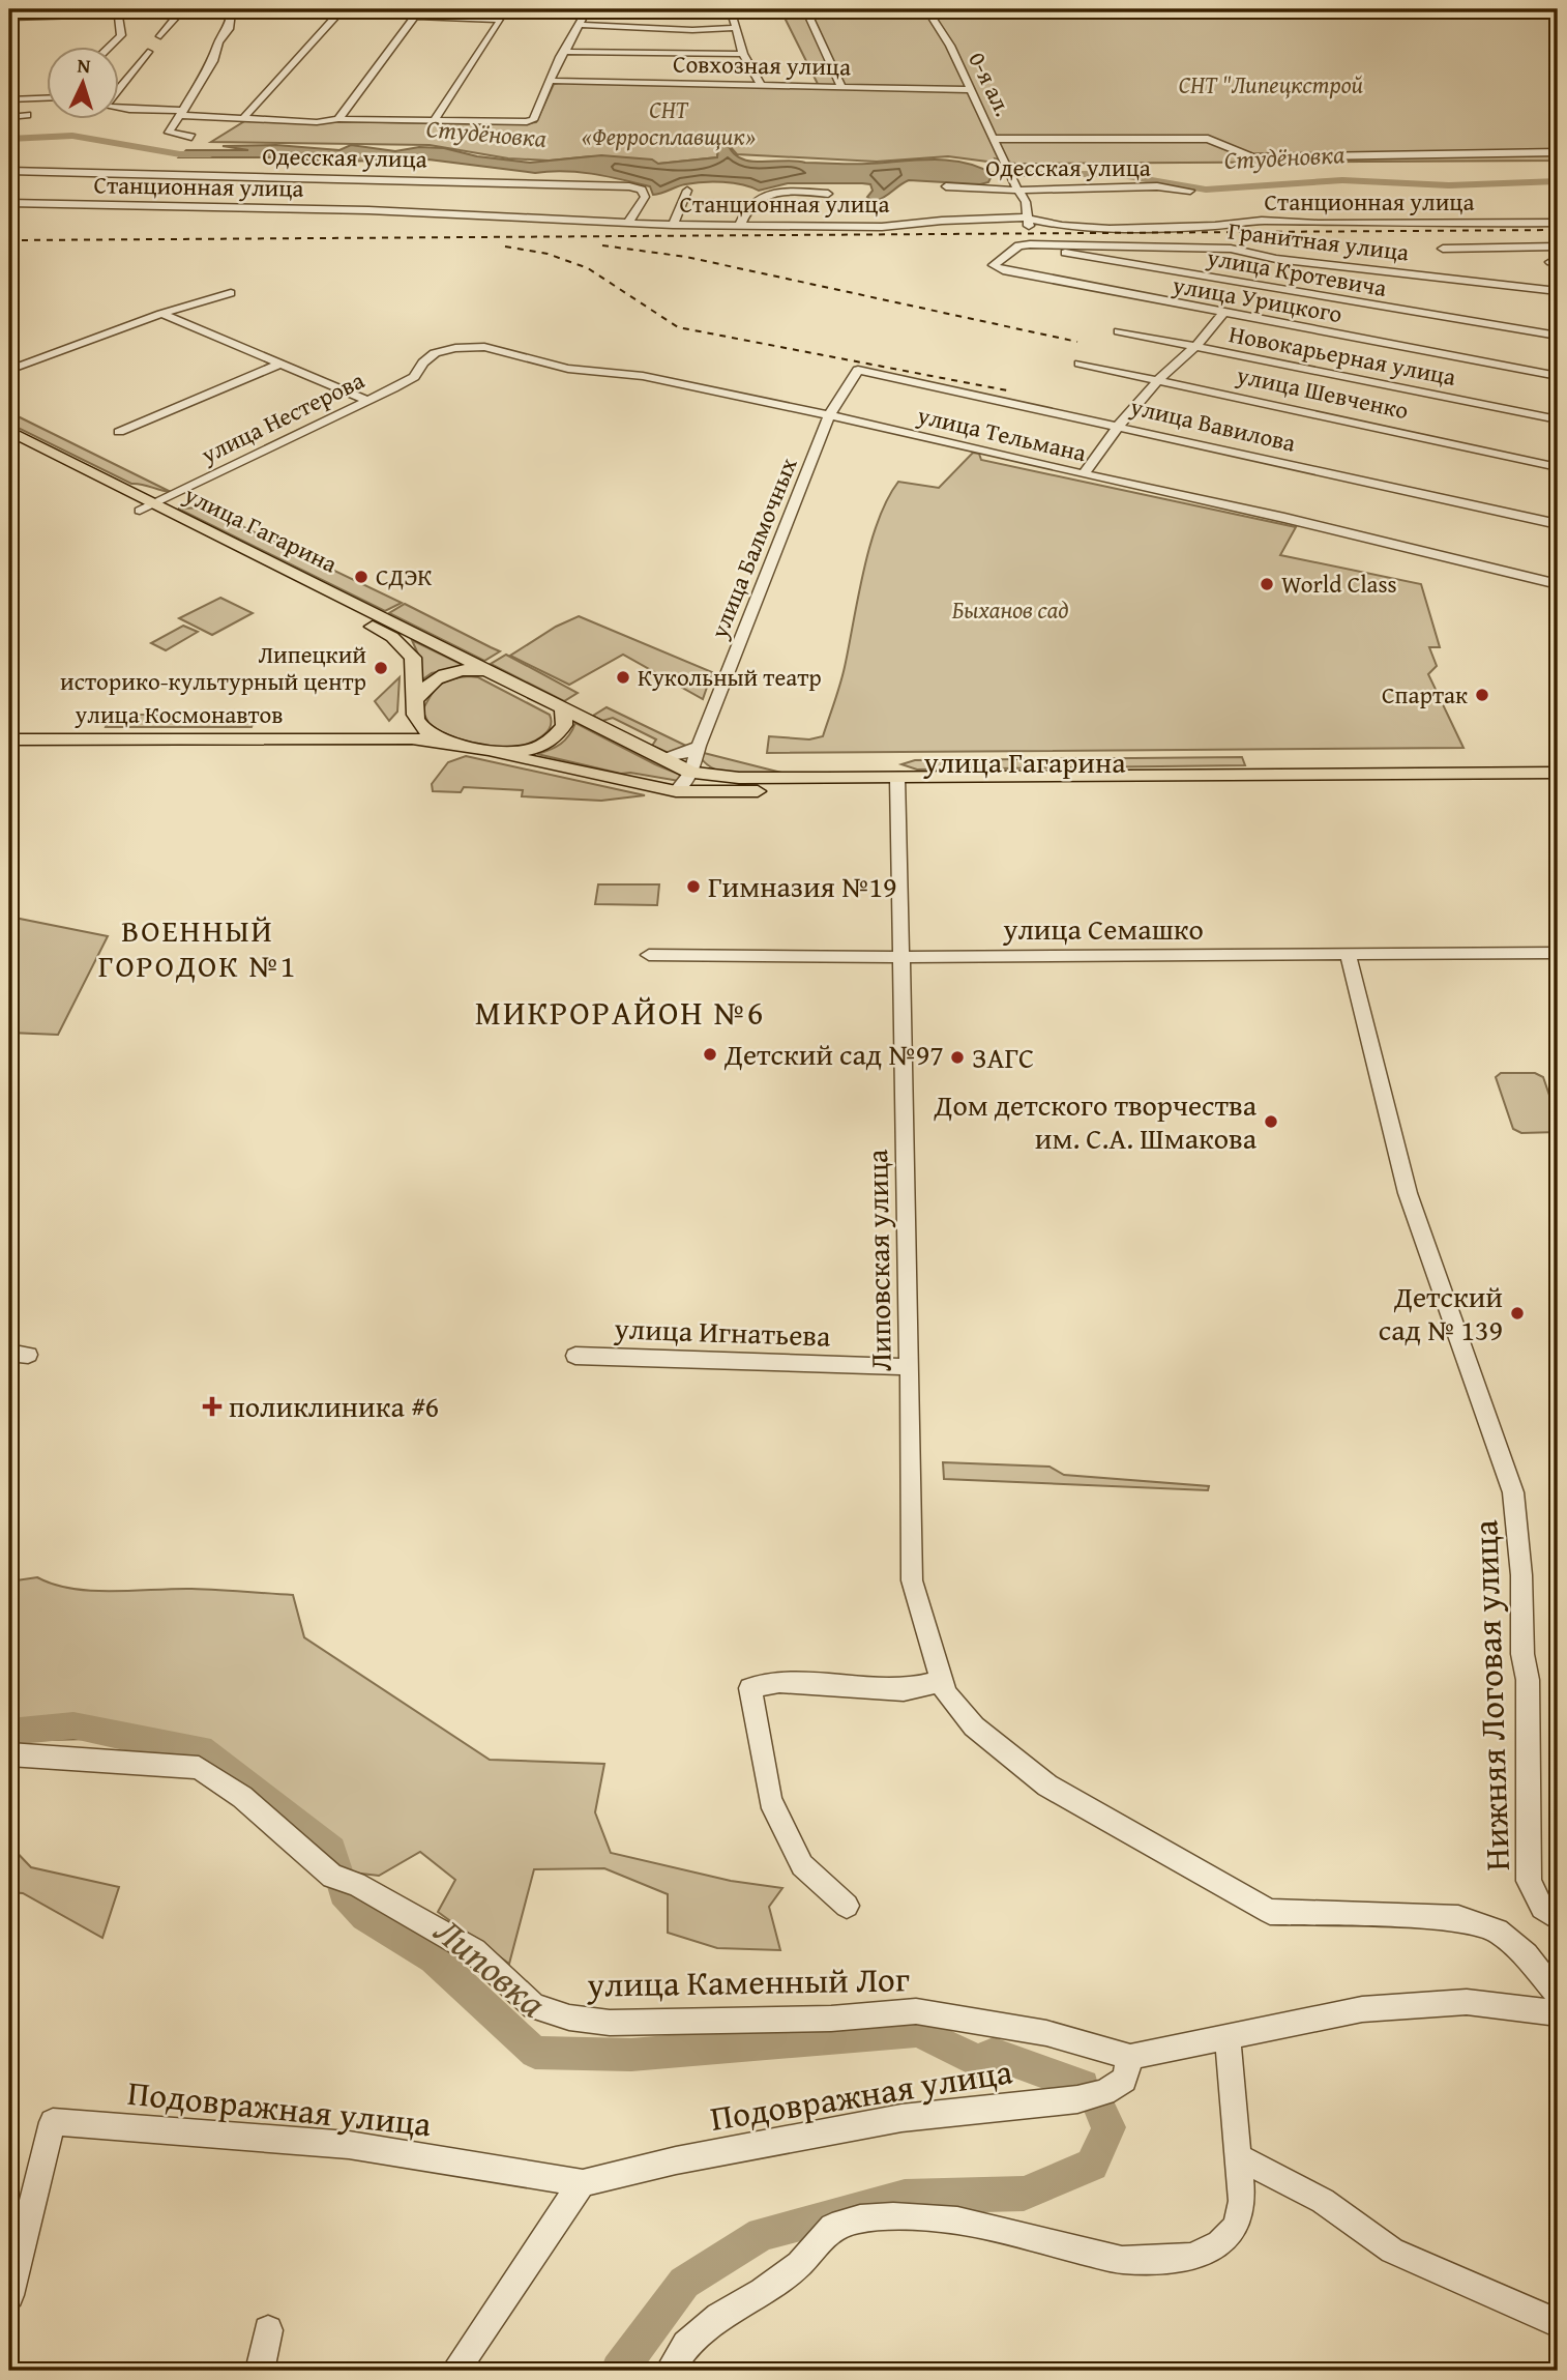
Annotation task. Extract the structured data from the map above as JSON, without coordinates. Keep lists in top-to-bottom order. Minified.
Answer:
{"streets":{"main road":["улица Гагарина","улица Космонавтов"],"street":["Совхозная улица","0-я ал.","Одесская улица","Станционная улица","Гранитная улица","улица Кротевича","улица Урицкого","Новокарьерная улица","улица Шевченко","улица Нестерова","улица Вавилова","улица Тельмана","улица Балмочных","улица Семашко","Липовская улица","улица Игнатьева","Нижняя Логовая улица","улица Каменный Лог","Подовражная улица"]},"crossings":[["Совхозная улица","0-я ал."],["0-я ал.","Одесская улица"],["0-я ал.","Станционная улица"],["0-я ал.","Гранитная улица"],["0-я ал.","улица Кротевича"],["0-я ал.","улица Урицкого"],["Одесская улица","Станционная улица"],["Гранитная улица","улица Кротевича"],["Гранитная улица","улица Урицкого"],["улица Кротевича","улица Урицкого"],["улица Нестерова","улица Тельмана"],["улица Нестерова","улица Гагарина"],["улица Вавилова","улица Балмочных"],["улица Тельмана","улица Балмочных"],["улица Гагарина","улица Балмочных"],["улица Гагарина","улица Космонавтов"],["улица Гагарина","Липовская улица"],["улица Семашко","Липовская улица"],["улица Семашко","Нижняя Логовая улица"],["Липовская улица","улица Игнатьева"],["улица Каменный Лог","Подовражная улица"]],"districts":["ВОЕННЫЙ ГОРОДОК №1","МИКРОРАЙОН №6"],"water":["Студёновка","Липовка"],"parks":["СНТ \"Липецкстрой","СНТ «Ферросплавщик»","Быханов сад"],"places":{"other":["СДЭК","World Class","Липецкий историко-культурный центр","Кукольный театр","Спартак","Гимназия №19","Детский сад №97","ЗАГС","Дом детского творчества им. С.А. Шмакова","Детский сад № 139"],"health":["поликлиника #6"]},"north":"top"}
